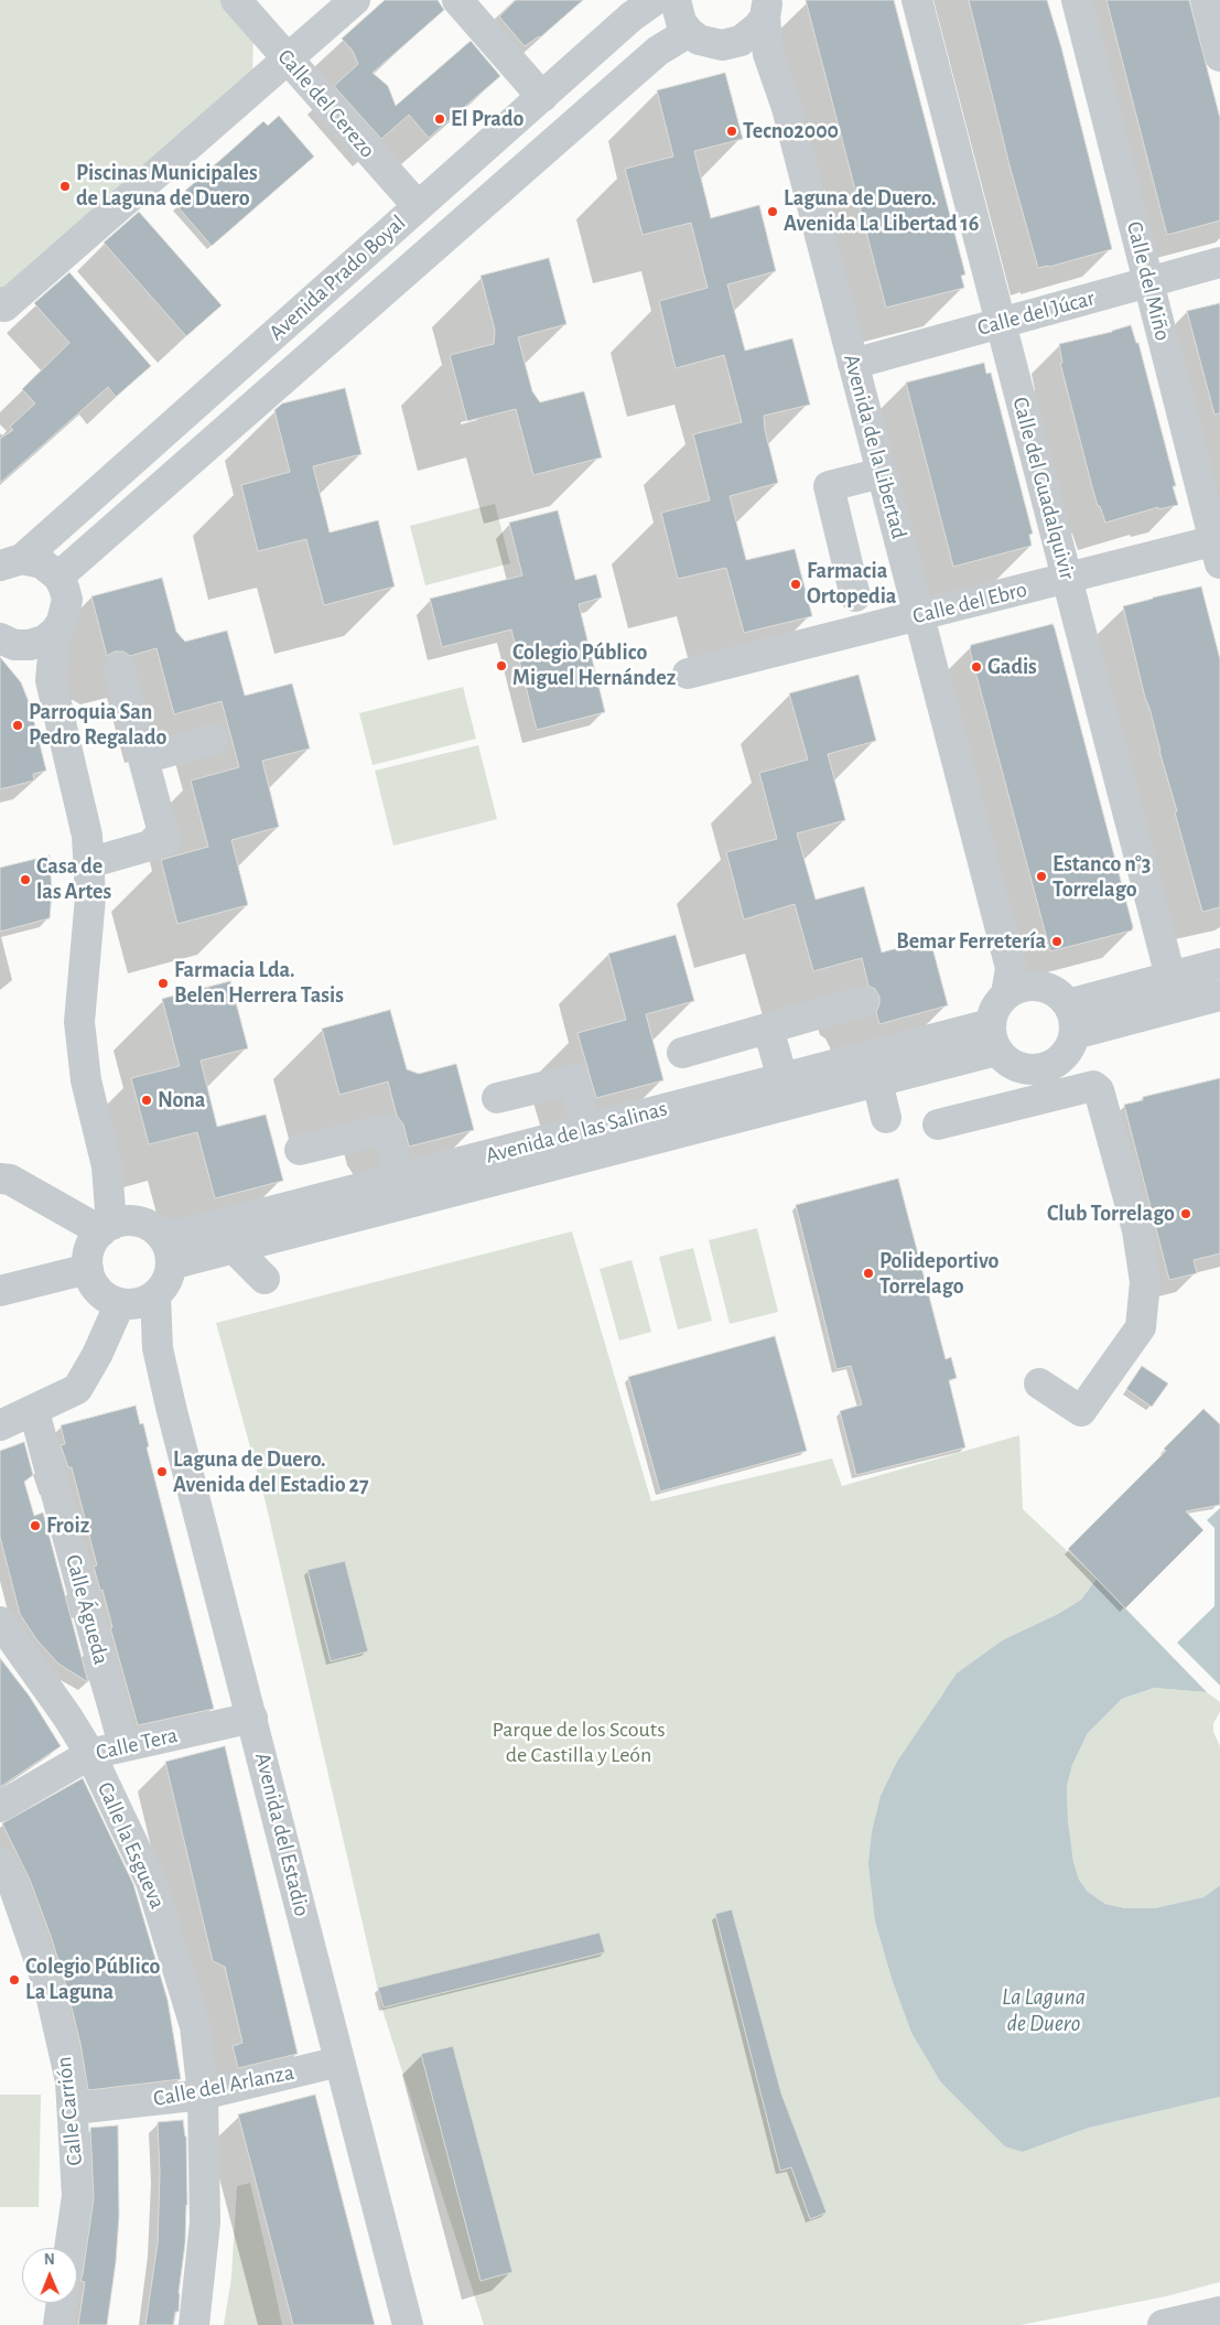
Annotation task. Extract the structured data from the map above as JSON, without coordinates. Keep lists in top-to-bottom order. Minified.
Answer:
{"streets":{"street":["Calle del Cerezo","Avenida Prado Boyal","Calle del Miño","Calle del Júcar","Avenida de la Libertad","Calle del Guadalquivir","Calle del Ebro","Avenida de las Salinas","Calle Águeda","Calle Tera","Avenida del Estadio","Calle la Esgueva","Calle del Arlanza","Calle Carrión"]},"crossings":[["Calle del Cerezo","Avenida Prado Boyal"],["Calle del Miño","Calle del Júcar"],["Calle del Miño","Calle del Ebro"],["Calle del Júcar","Avenida de la Libertad"],["Calle del Júcar","Calle del Guadalquivir"],["Avenida de la Libertad","Calle del Ebro"],["Avenida de la Libertad","Avenida de las Salinas"],["Calle del Guadalquivir","Calle del Ebro"],["Avenida de las Salinas","Avenida del Estadio"],["Calle Águeda","Calle Tera"],["Calle Tera","Avenida del Estadio"],["Calle Tera","Calle la Esgueva"],["Avenida del Estadio","Calle del Arlanza"],["Calle la Esgueva","Calle del Arlanza"],["Calle del Arlanza","Calle Carrión"]],"water":["La Laguna de Duero"],"parks":["Parque de los Scouts de Castilla y León"],"places":["El Prado","Tecno2000","Piscinas Municipales de Laguna de Duero","Laguna de Duero. Avenida La Libertad 16","Farmacia Ortopedia","Colegio Público Miguel Hernández","Gadis","Parroquia San Pedro Regalado","Estanco n°3 Torrelago","Casa de las Artes","Bemar Ferretería","Farmacia Lda. Belen Herrera Tasis","Nona","Club Torrelago","Polideportivo Torrelago","Laguna de Duero. Avenida del Estadio 27","Froiz","Colegio Público La Laguna"],"north":"top"}
